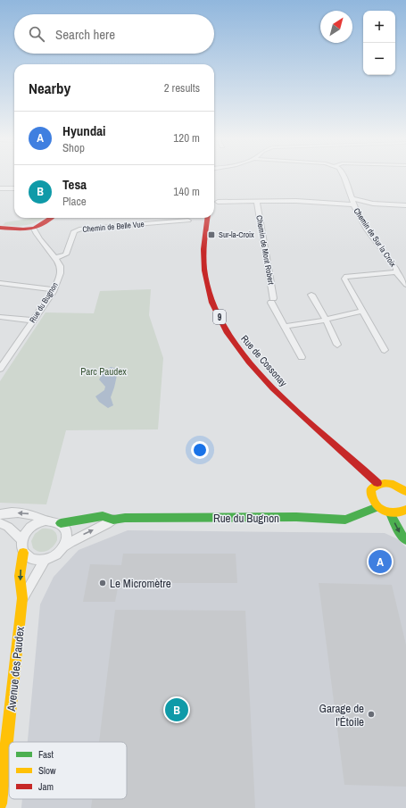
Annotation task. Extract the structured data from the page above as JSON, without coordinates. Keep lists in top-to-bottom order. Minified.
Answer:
{"streets":{"main road":["Rue du Bugnon","9","Rue de Cossonay","Avenue des Paudex"],"street":["Chemin de Belle Vue","Chemin de Sur la Croix","Chemin de Mont Robert"]},"crossings":[["Chemin de Belle Vue","Rue du Bugnon"],["Chemin de Sur la Croix","Chemin de Mont Robert"],["Rue du Bugnon","Avenue des Paudex"]],"parks":["Parc Paudex"],"places":{"transit":["Sur-la-Croix"],"other":["Le Micromètre","Garage de l'Étoile"]},"legend":["Fast","Slow","Jam"],"north":"top right","page":{"map_buttons":["+","−"],"search":"Search here","heading":["Nearby","2 results"],"list":[{"mark":"A","name":"Hyundai","note":"Shop","value":"120 m"},{"mark":"B","name":"Tesa","note":"Place","value":"140 m"}],"pins":["A","B"]}}
